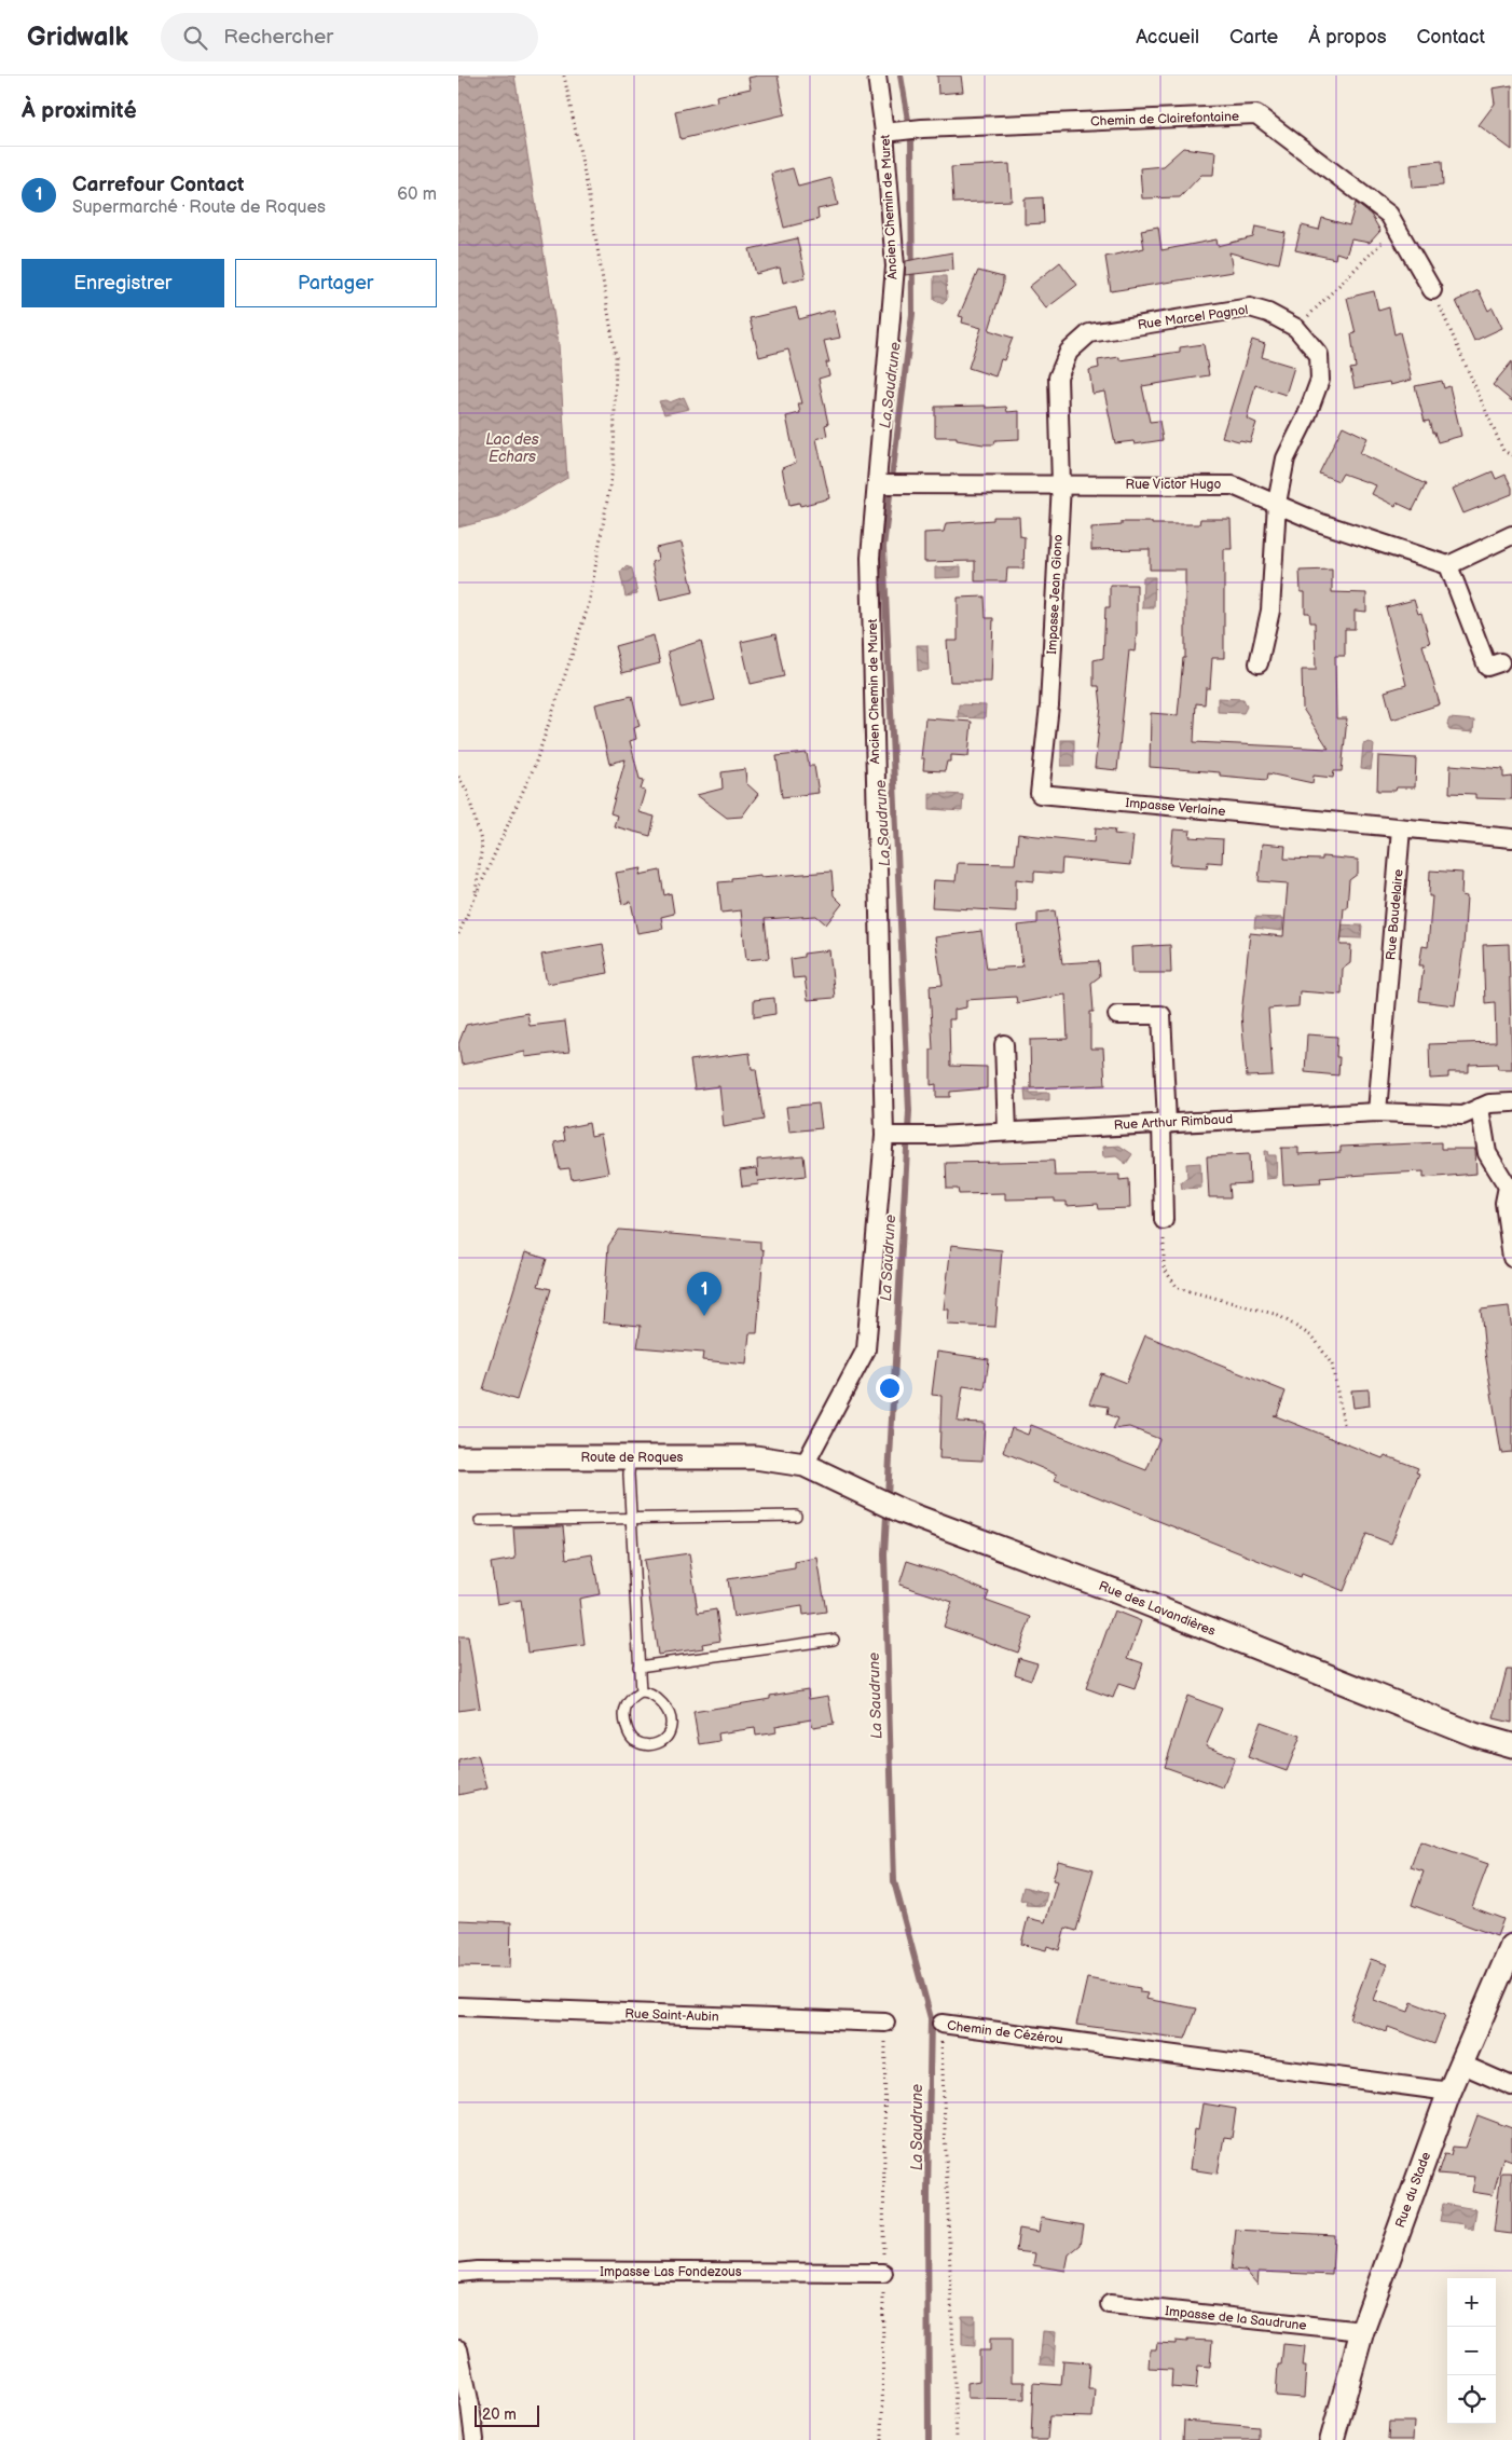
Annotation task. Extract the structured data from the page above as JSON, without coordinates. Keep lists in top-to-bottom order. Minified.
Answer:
{"streets":{"street":["Chemin de Clairefontaine","Ancien Chemin de Muret","Rue Marcel Pagnol","Rue Victor Hugo","Impasse Jean Giono","Impasse Verlaine","Rue Baudelaire","Rue Arthur Rimbaud","Route de Roques","Rue des Lavandières","Rue Saint-Aubin","Chemin de Cézérou","Rue du Stade","Impasse Las Fondezous","Impasse de la Saudrune"]},"crossings":[["Chemin de Clairefontaine","Ancien Chemin de Muret"],["Ancien Chemin de Muret","Rue Victor Hugo"],["Ancien Chemin de Muret","Rue Arthur Rimbaud"],["Ancien Chemin de Muret","Route de Roques"],["Ancien Chemin de Muret","Rue des Lavandières"],["Rue Marcel Pagnol","Rue Victor Hugo"],["Rue Marcel Pagnol","Impasse Jean Giono"],["Rue Victor Hugo","Impasse Jean Giono"],["Impasse Jean Giono","Impasse Verlaine"],["Impasse Verlaine","Rue Baudelaire"],["Rue Baudelaire","Rue Arthur Rimbaud"],["Route de Roques","Rue des Lavandières"],["Chemin de Cézérou","Rue du Stade"],["Rue du Stade","Impasse de la Saudrune"]],"water":["La Saudrune","Lac des Echars"],"scale_bar":"20 m","page":{"header":"Gridwalk","search":"Rechercher","nav":["Accueil","Carte","À propos","Contact"],"heading":"À proximité","list":[{"mark":"1","name":"Carrefour Contact","note":"Supermarché · Route de Roques","value":"60 m"}],"buttons":["Enregistrer","Partager"],"pins":"1","map_buttons":["+","−"],"scale":"20 m"}}
